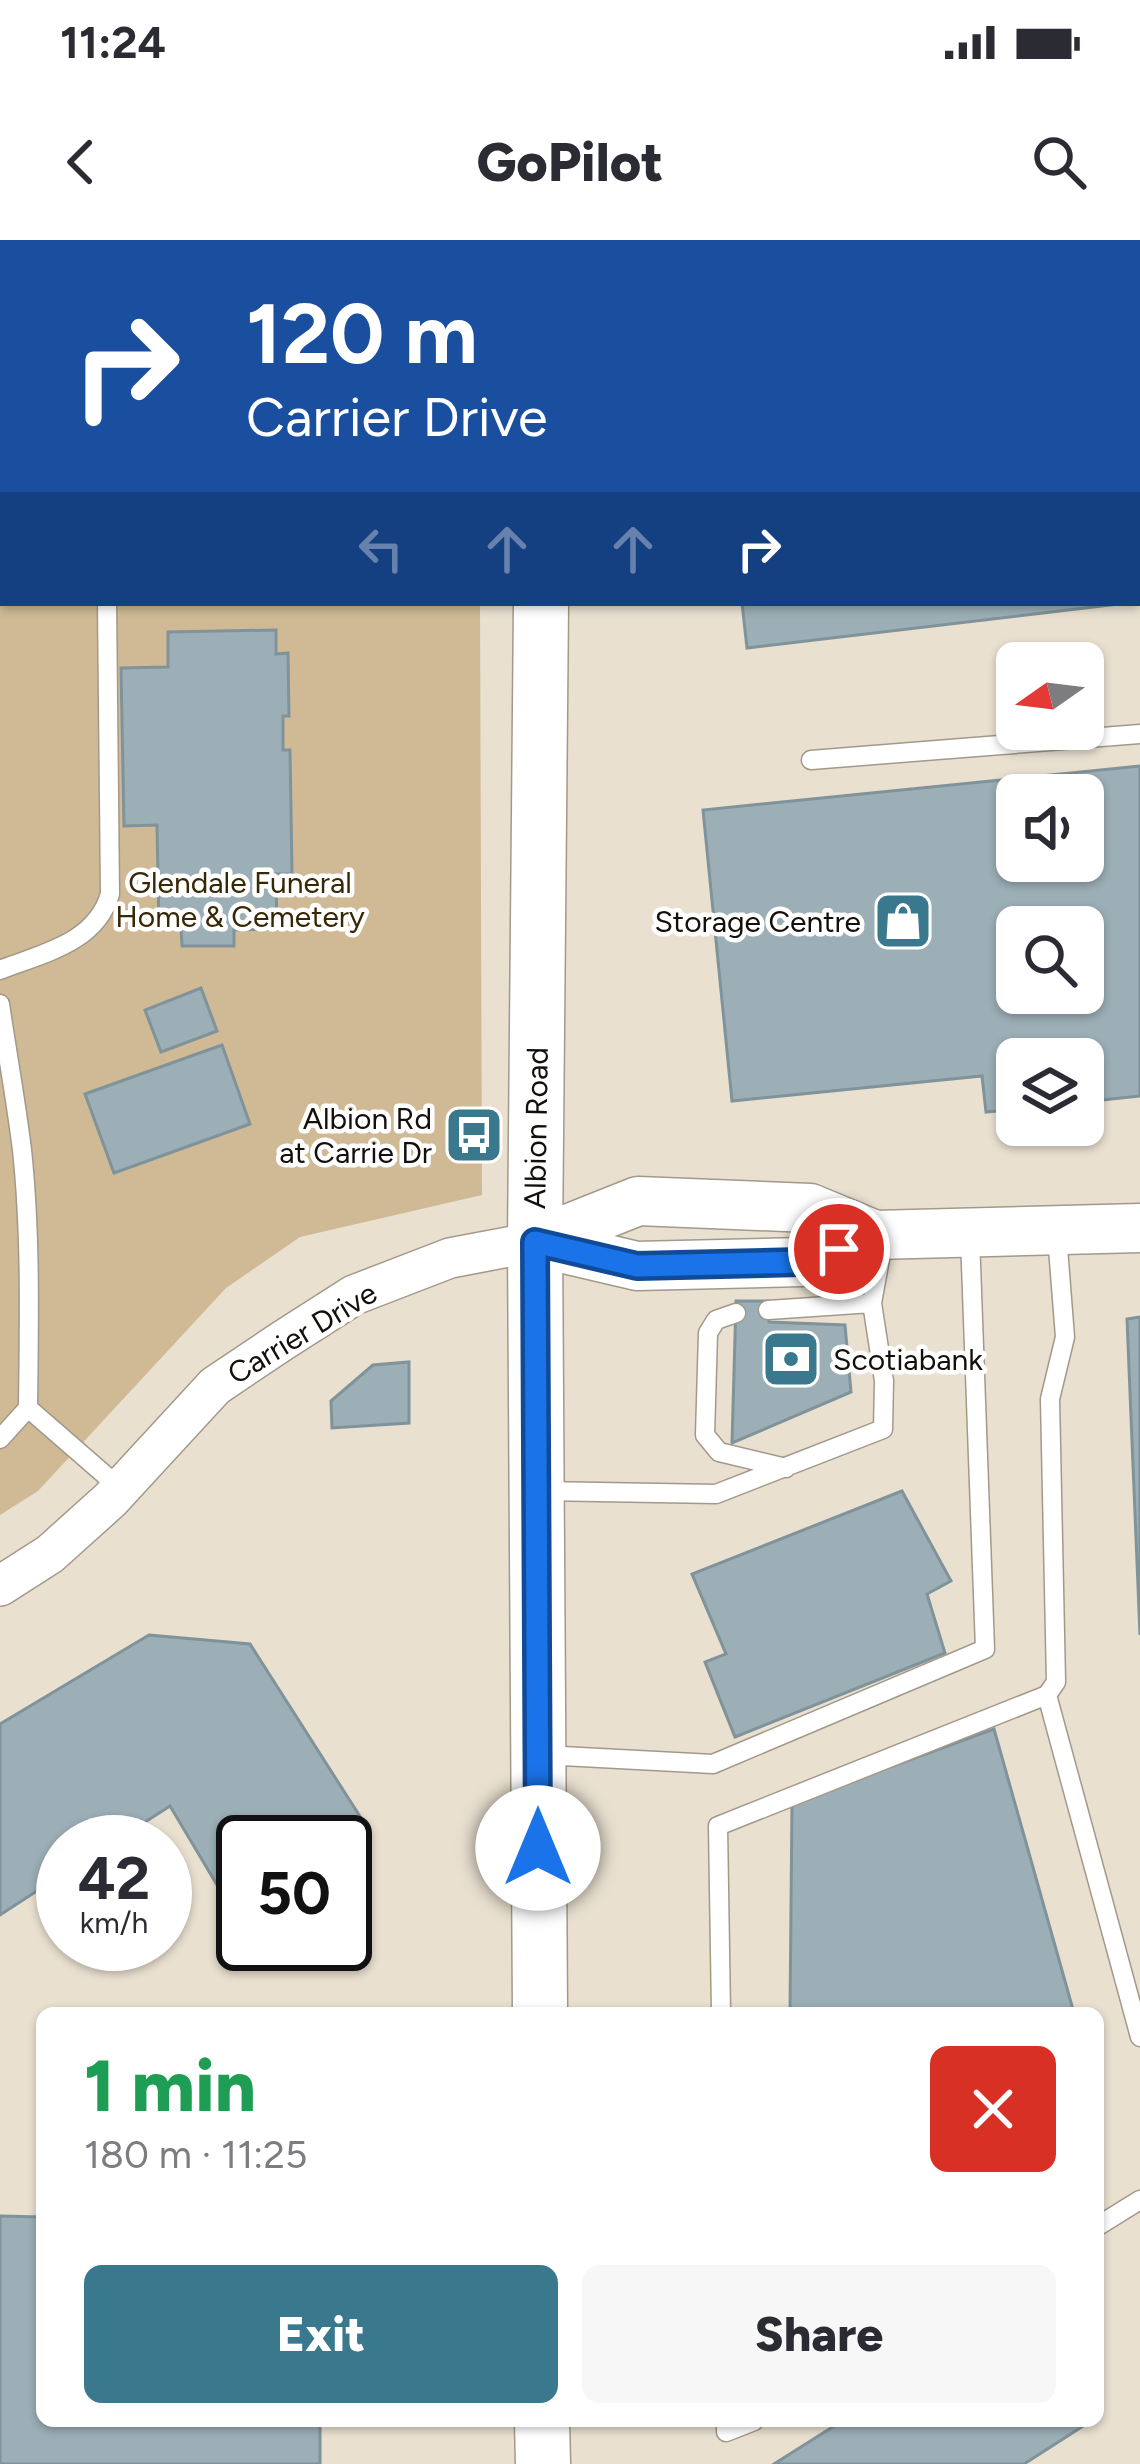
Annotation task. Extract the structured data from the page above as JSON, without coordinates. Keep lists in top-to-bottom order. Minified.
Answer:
{"streets":{"main road":["Albion Road"],"street":["Carrier Drive"]},"crossings":[["Albion Road","Carrier Drive"]],"parks":["Glendale Funeral Home & Cemetery"],"places":{"shop":["Storage Centre"],"bus stop":["Albion Rd at Carrie Dr"],"bank":["Scotiabank"]},"north":"left","page":{"status":"11:24","header":"GoPilot","turn":["120 m","Carrier Drive"],"speed":"42 km/h","limit":"50","heading":["1 min","180 m · 11:25"],"buttons":["Exit","Share"]}}
